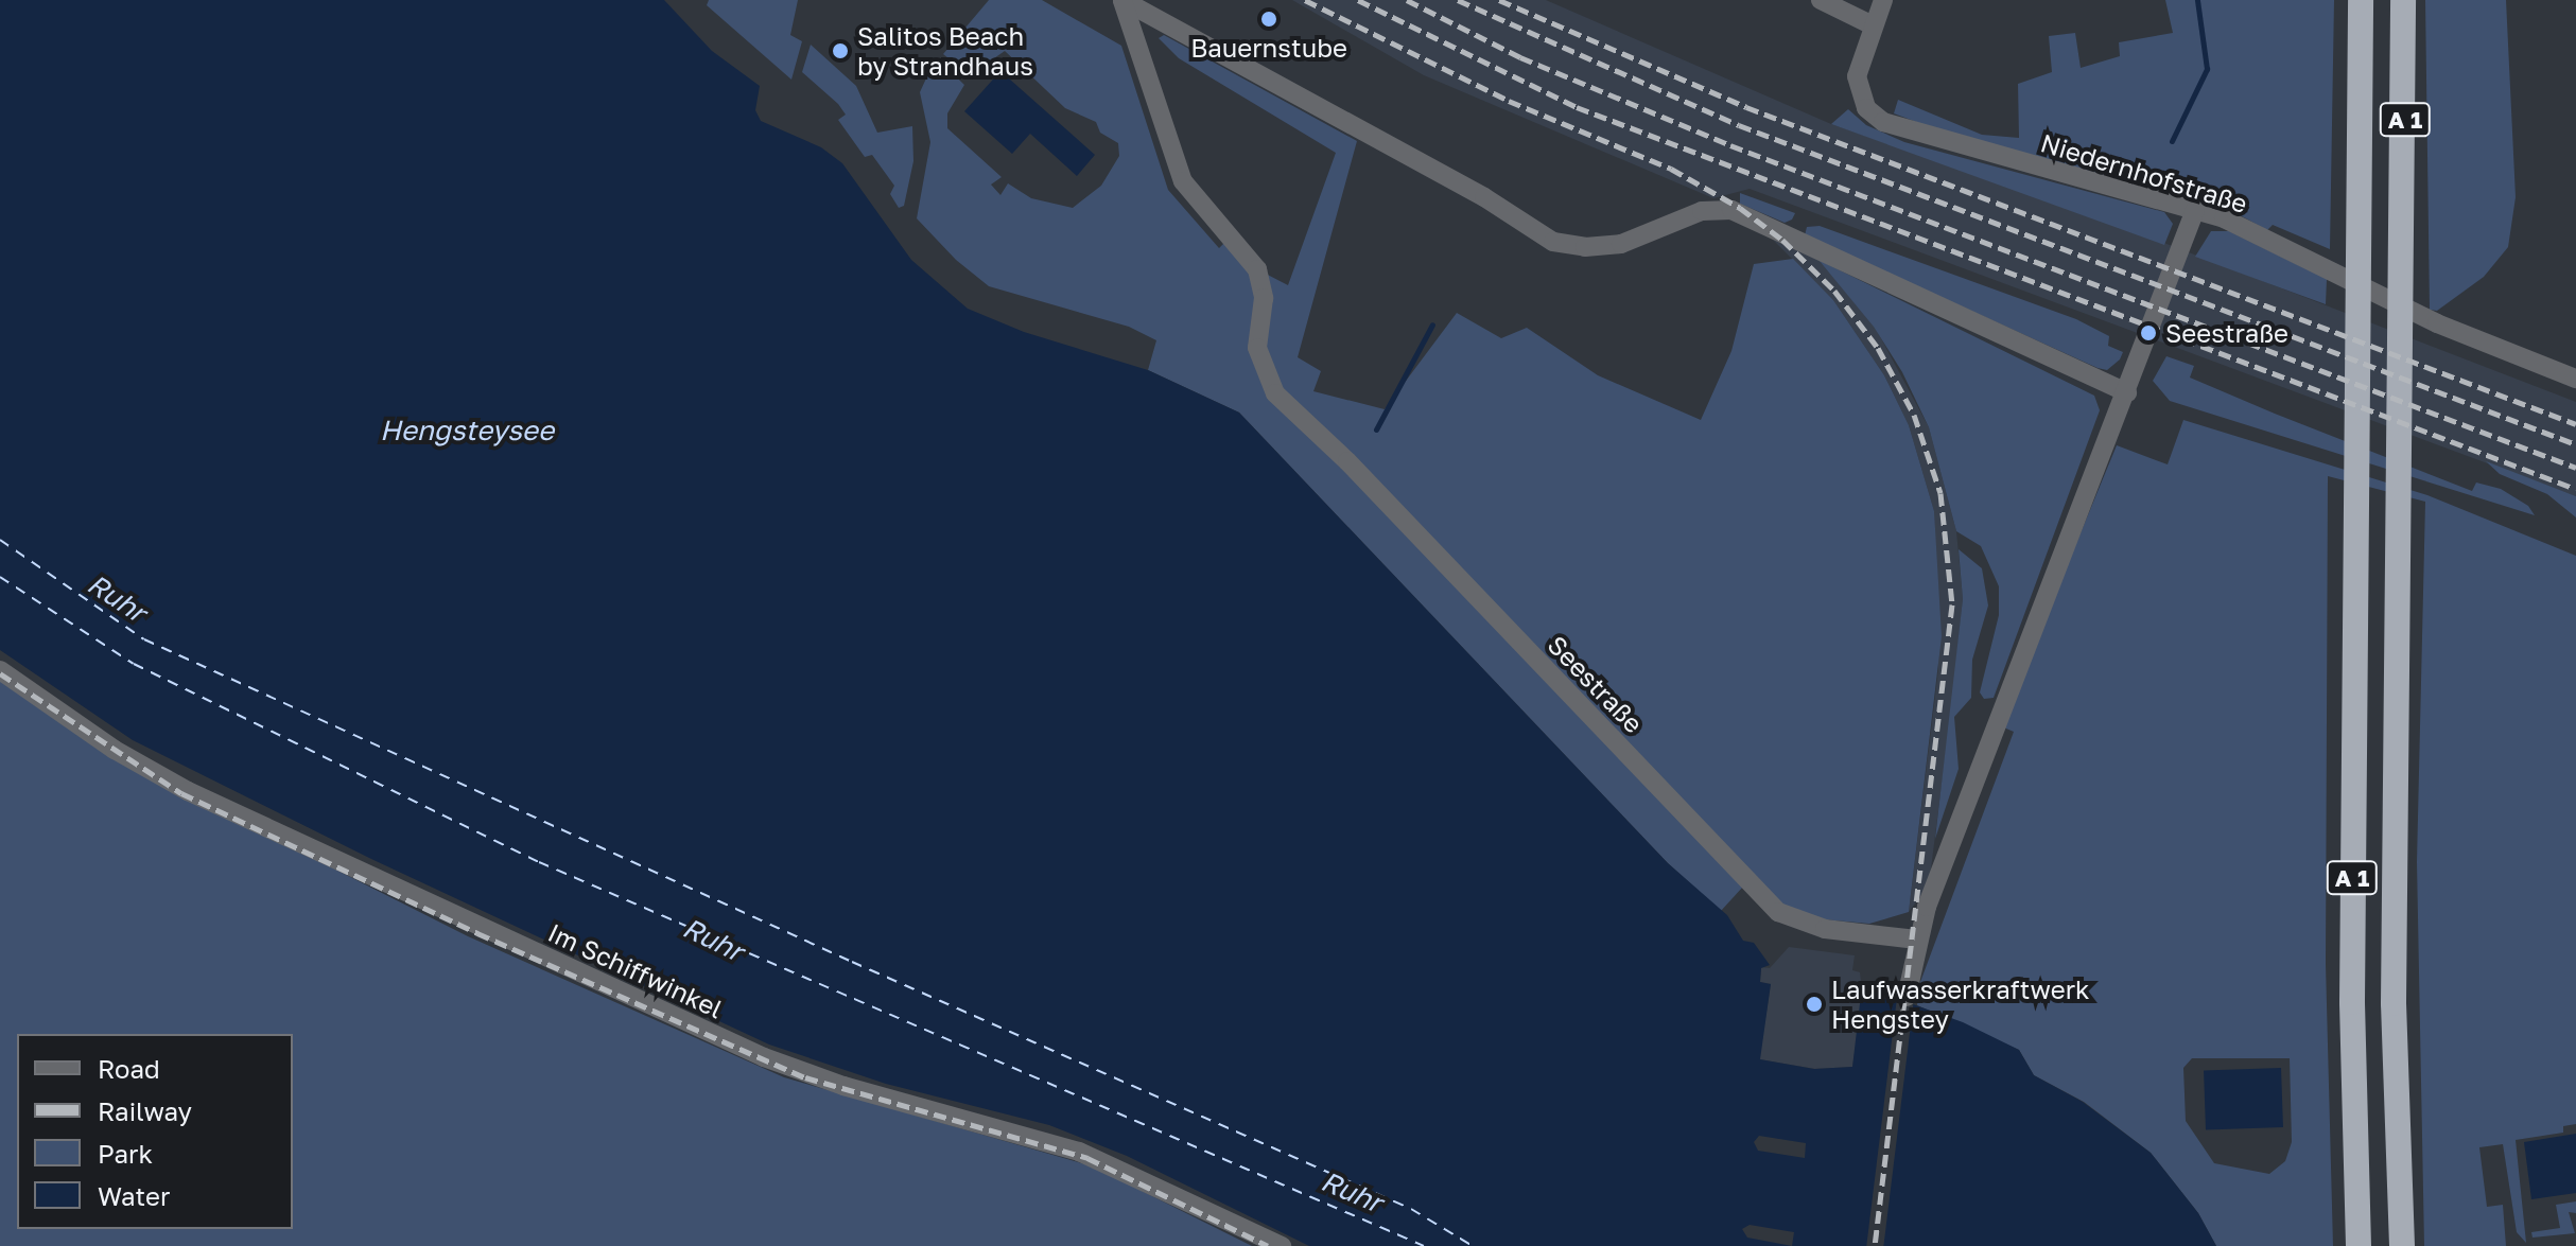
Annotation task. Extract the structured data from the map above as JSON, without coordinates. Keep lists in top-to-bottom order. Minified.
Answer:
{"streets":{"highway":["A 1"],"street":["Niedernhofstraße","Seestraße","Im Schiffwinkel"]},"water":["Hengsteysee","Ruhr"],"places":["Bauernstube","Salitos Beach by Strandhaus","Seestraße","Laufwasserkraftwerk Hengstey"],"legend":["Road","Railway","Park","Water"]}
